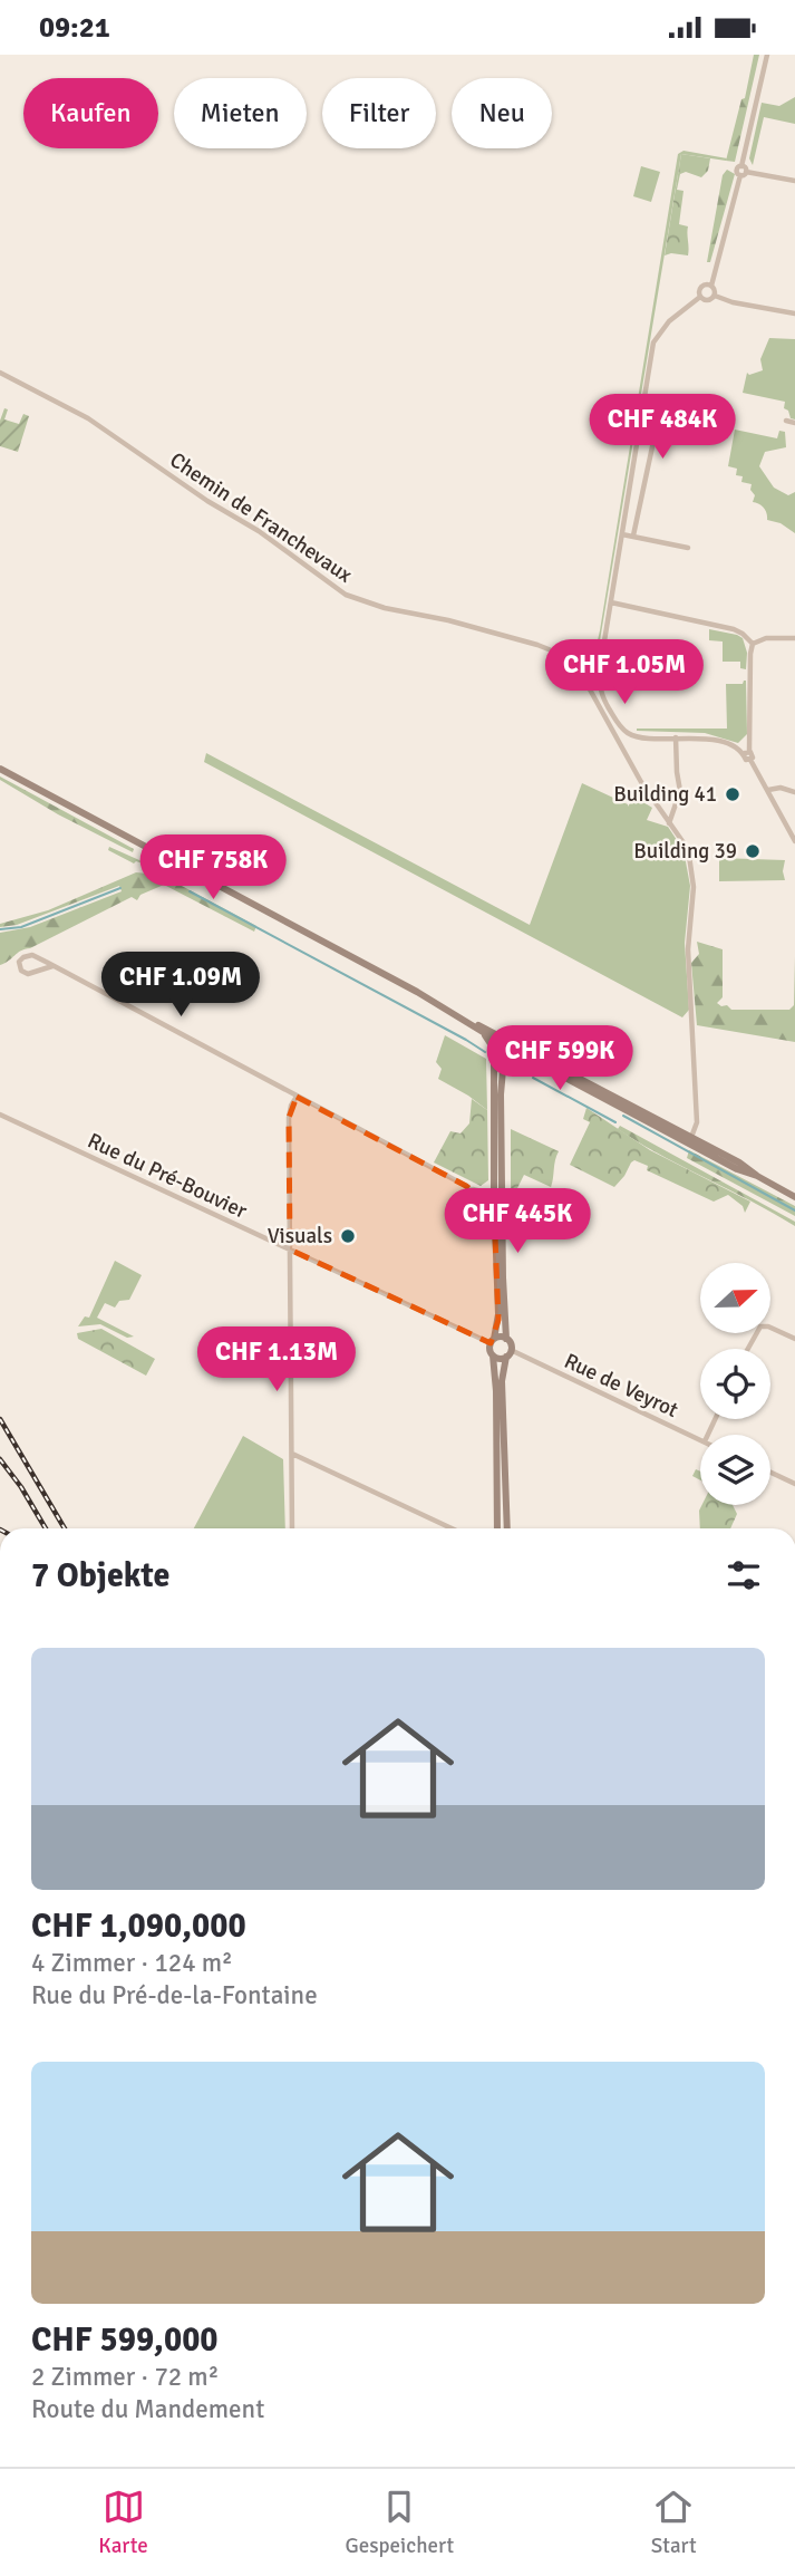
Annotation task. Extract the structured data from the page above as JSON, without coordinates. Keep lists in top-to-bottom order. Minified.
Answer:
{"streets":{"street":["Chemin de Franchevaux","Rue du Pré-Bouvier","Rue de Veyrot"]},"crossings":[["Rue du Pré-Bouvier","Rue de Veyrot"]],"places":["Building 41","Building 39","Visuals"],"north":"right","page":{"status":"09:21","chip":["Kaufen","Mieten","Filter","Neu"],"price":["CHF 484K","CHF 1.05M","CHF 758K","CHF 1.09M","CHF 599K","CHF 445K","CHF 1.13M"],"heading":"7 Objekte","list":[{"name":"CHF 1,090,000","note":"4 Zimmer · 124 m² · Rue du Pré-de-la-Fontaine"},{"name":"CHF 599,000","note":"2 Zimmer · 72 m² · Route du Mandement"}],"tabs":["Karte","Gespeichert","Start"]}}
